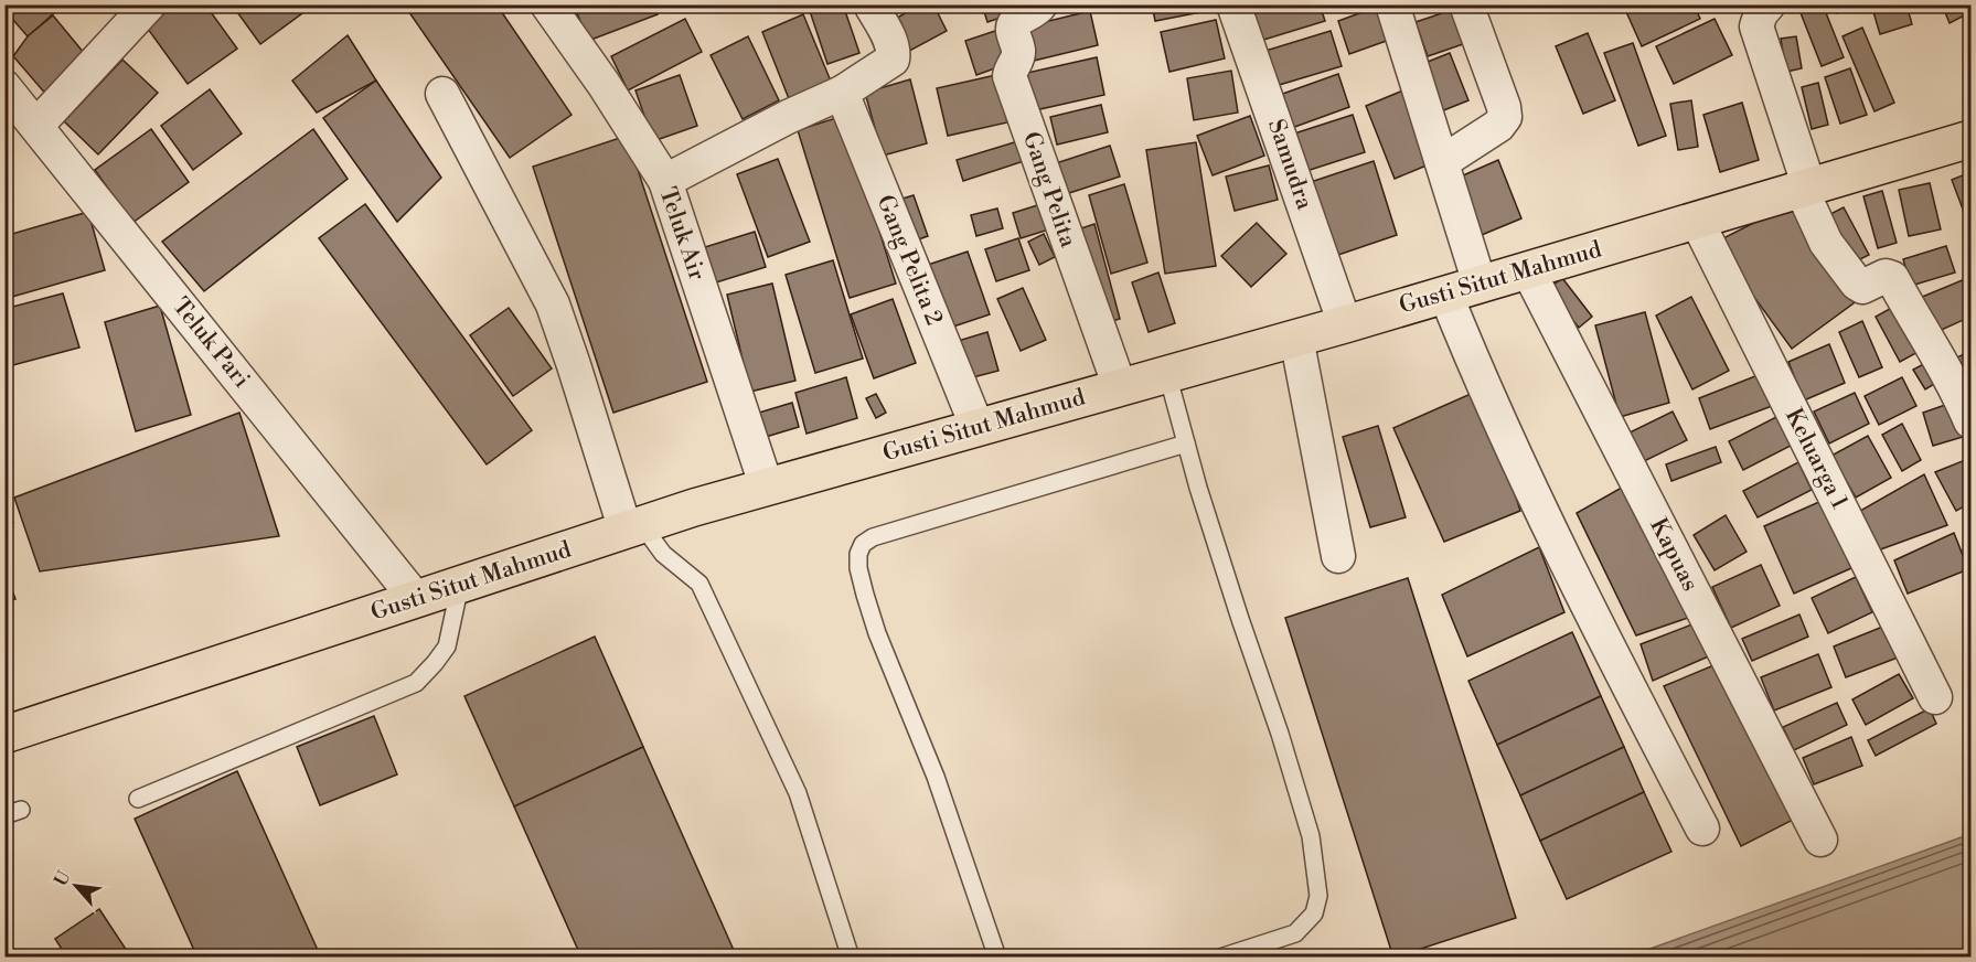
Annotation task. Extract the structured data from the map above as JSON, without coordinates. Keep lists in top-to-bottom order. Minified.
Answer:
{"streets":{"highway":["Gusti Situt Mahmud"],"street":["Samudra","Gang Pelita","Teluk Air","Gang Pelita 2","Teluk Pari","Keluarga 1","Kapuas"]},"crossings":[["Samudra","Gusti Situt Mahmud"],["Gang Pelita","Gusti Situt Mahmud"],["Teluk Air","Gusti Situt Mahmud"],["Gang Pelita 2","Gusti Situt Mahmud"],["Gusti Situt Mahmud","Teluk Pari"],["Gusti Situt Mahmud","Keluarga 1"],["Gusti Situt Mahmud","Kapuas"]],"north":"top left"}
